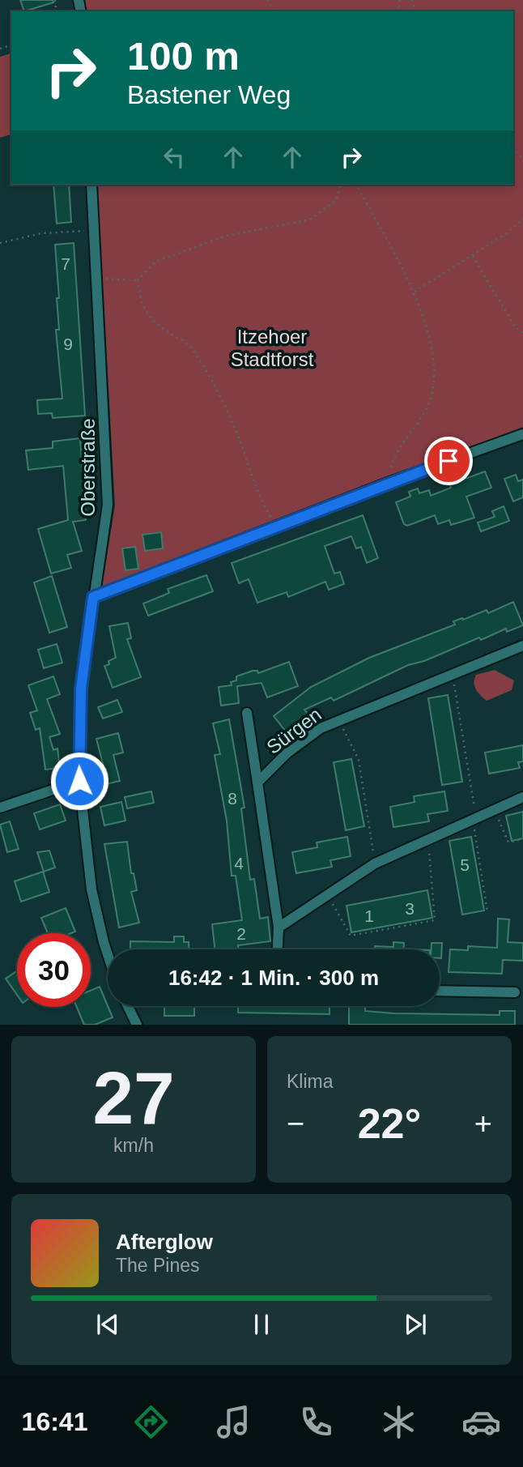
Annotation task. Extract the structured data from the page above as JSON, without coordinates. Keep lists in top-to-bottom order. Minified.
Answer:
{"streets":{"street":["Oberstraße","Sürgen"]},"parks":["Itzehoer Stadtforst"],"house_numbers":["7","9","8","4","5","3","1","2"],"page":{"turn":["100 m","Bastener Weg"],"limit":"30","trip":"16:42 · 1 Min. · 300 m","tile":[["27","km/h"],"Klima"],"heat":["−","22°","+"],"song":["Afterglow","The Pines"],"tabs":"16:41"}}
